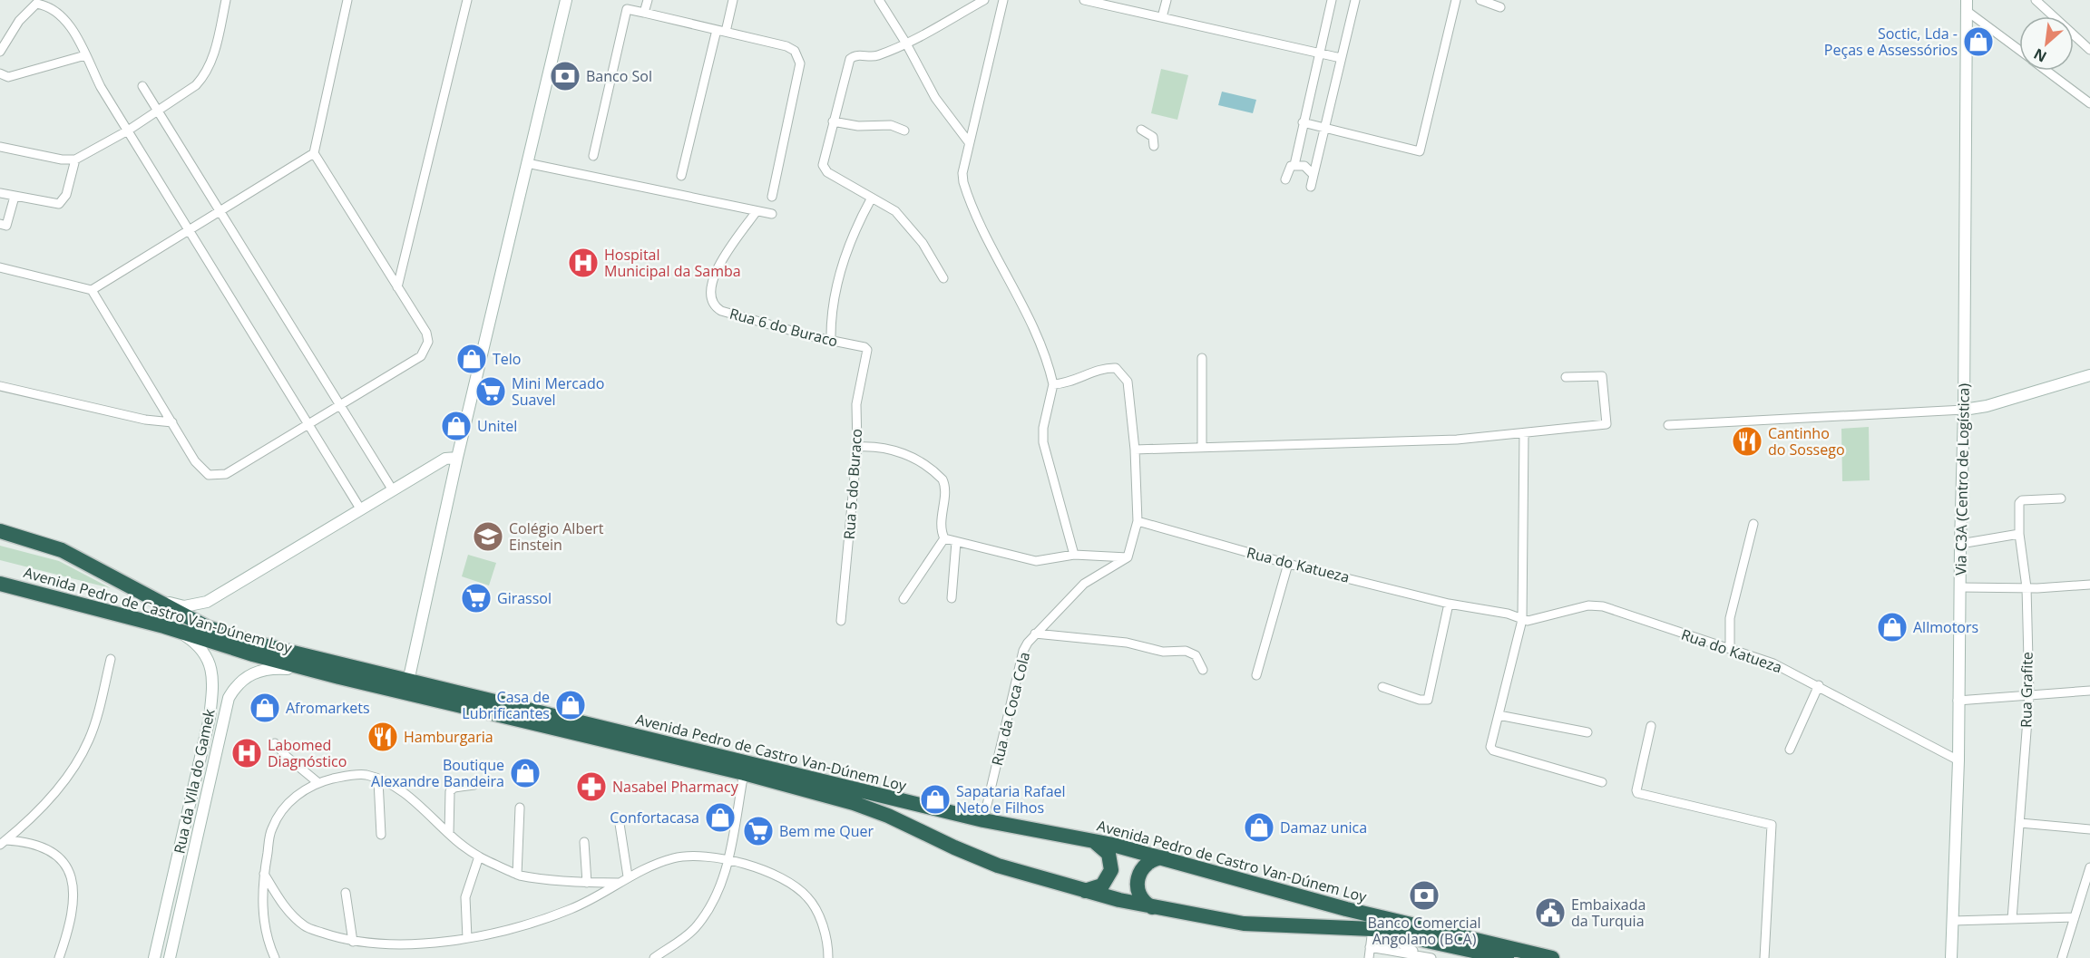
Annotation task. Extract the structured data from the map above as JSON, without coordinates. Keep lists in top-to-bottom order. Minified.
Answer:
{"streets":{"highway":["Avenida Pedro de Castro Van-Dúnem Loy"],"street":["Rua 6 do Buraco","Via C3A (Centro de Logística)","Rua 5 do Buraco","Rua do Katueza","Rua Grafite","Rua da Coca Cola","Rua da Vila do Gamek"]},"crossings":[["Rua 6 do Buraco","Rua 5 do Buraco"],["Via C3A (Centro de Logística)","Rua do Katueza"],["Avenida Pedro de Castro Van-Dúnem Loy","Rua da Coca Cola"],["Avenida Pedro de Castro Van-Dúnem Loy","Rua da Vila do Gamek"]],"places":{"shop":["Soctic, Lda - Peças e Assessórios","Telo","Unitel","Allmotors","Casa de Lubrificantes","Afromarkets","Boutique Alexandre Bandeira","Sapataria Rafael Neto e Filhos","Confortacasa","Damaz unica"],"bank":["Banco Sol","Banco Comercial Angolano (BCA)"],"hospital":["Hospital Municipal da Samba","Labomed Diagnóstico"],"supermarket":["Mini Mercado Suavel","Girassol","Bem me Quer"],"restaurant":["Cantinho do Sossego","Hamburgaria"],"school or university":["Colégio Albert Einstein"],"pharmacy":["Nasabel Pharmacy"],"public building":["Embaixada da Turquia"]},"north":"bottom left"}
